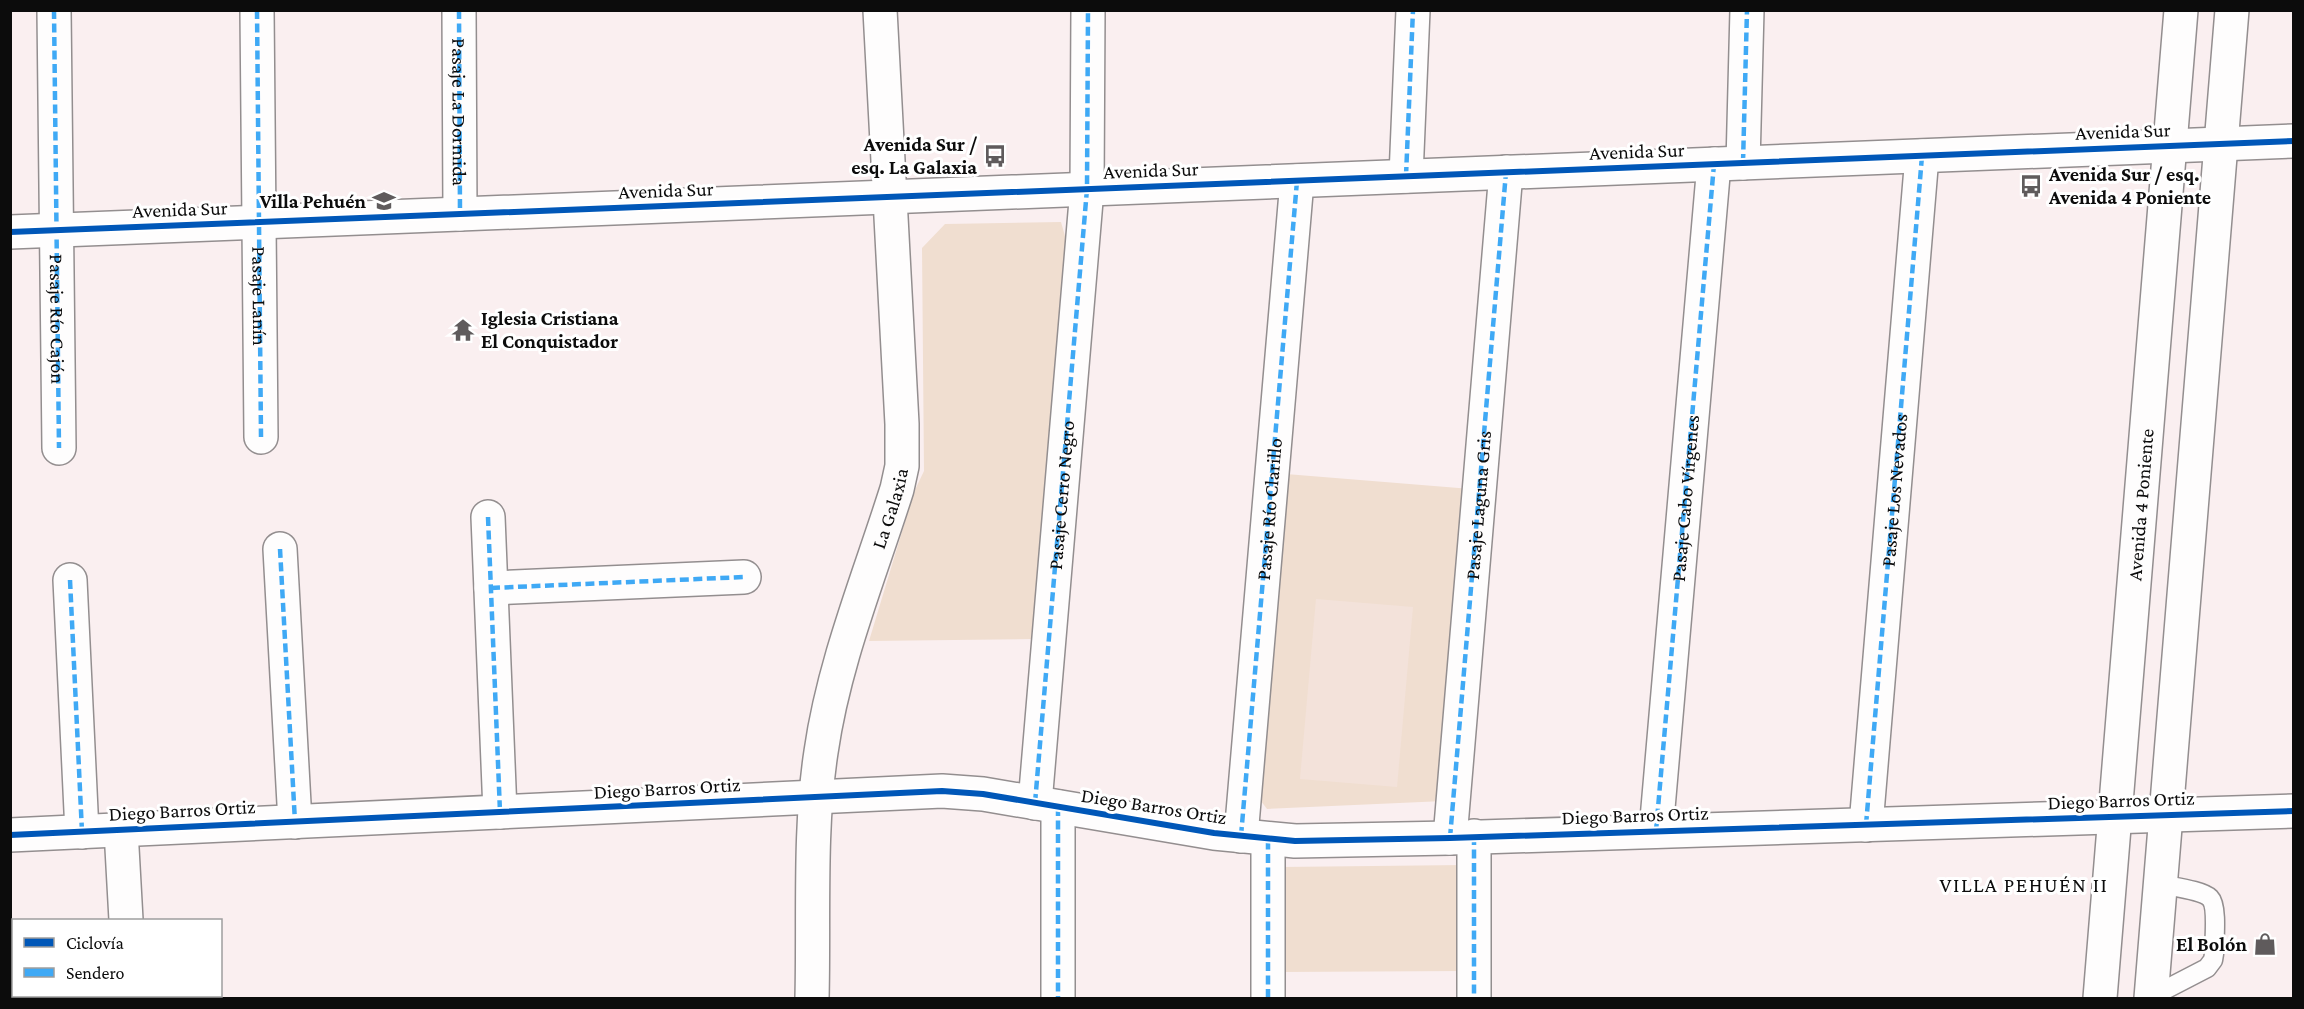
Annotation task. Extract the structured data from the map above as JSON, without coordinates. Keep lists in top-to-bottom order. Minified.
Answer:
{"streets":{"street":["Pasaje La Dormida","Avenida Sur","Pasaje Lanín","Pasaje Río Cajón","Pasaje Los Nevados","Pasaje Cerro Negro","Pasaje Cabo Vírgenes","Pasaje Laguna Gris","Avenida 4 Poniente","La Galaxia","Pasaje Río Clarillo","Diego Barros Ortiz"]},"crossings":[["Pasaje La Dormida","Avenida Sur"],["Avenida Sur","Pasaje Lanín"],["Avenida Sur","Pasaje Río Cajón"],["Avenida Sur","Pasaje Los Nevados"],["Avenida Sur","Pasaje Cerro Negro"],["Avenida Sur","Pasaje Cabo Vírgenes"],["Avenida Sur","Pasaje Laguna Gris"],["Avenida Sur","Avenida 4 Poniente"],["Avenida Sur","La Galaxia"],["Avenida Sur","Pasaje Río Clarillo"],["Pasaje Los Nevados","Diego Barros Ortiz"],["Pasaje Cerro Negro","Diego Barros Ortiz"],["Pasaje Cabo Vírgenes","Diego Barros Ortiz"],["Pasaje Laguna Gris","Diego Barros Ortiz"],["Avenida 4 Poniente","Diego Barros Ortiz"],["La Galaxia","Diego Barros Ortiz"],["Pasaje Río Clarillo","Diego Barros Ortiz"]],"districts":["VILLA PEHUÉN II"],"places":{"bus stop":["Avenida Sur / esq. La Galaxia","Avenida Sur / esq. Avenida 4 Poniente"],"school or university":["Villa Pehuén"],"temple":["Iglesia Cristiana El Conquistador"],"shop":["El Bolón"]},"legend":["Ciclovía","Sendero"]}
